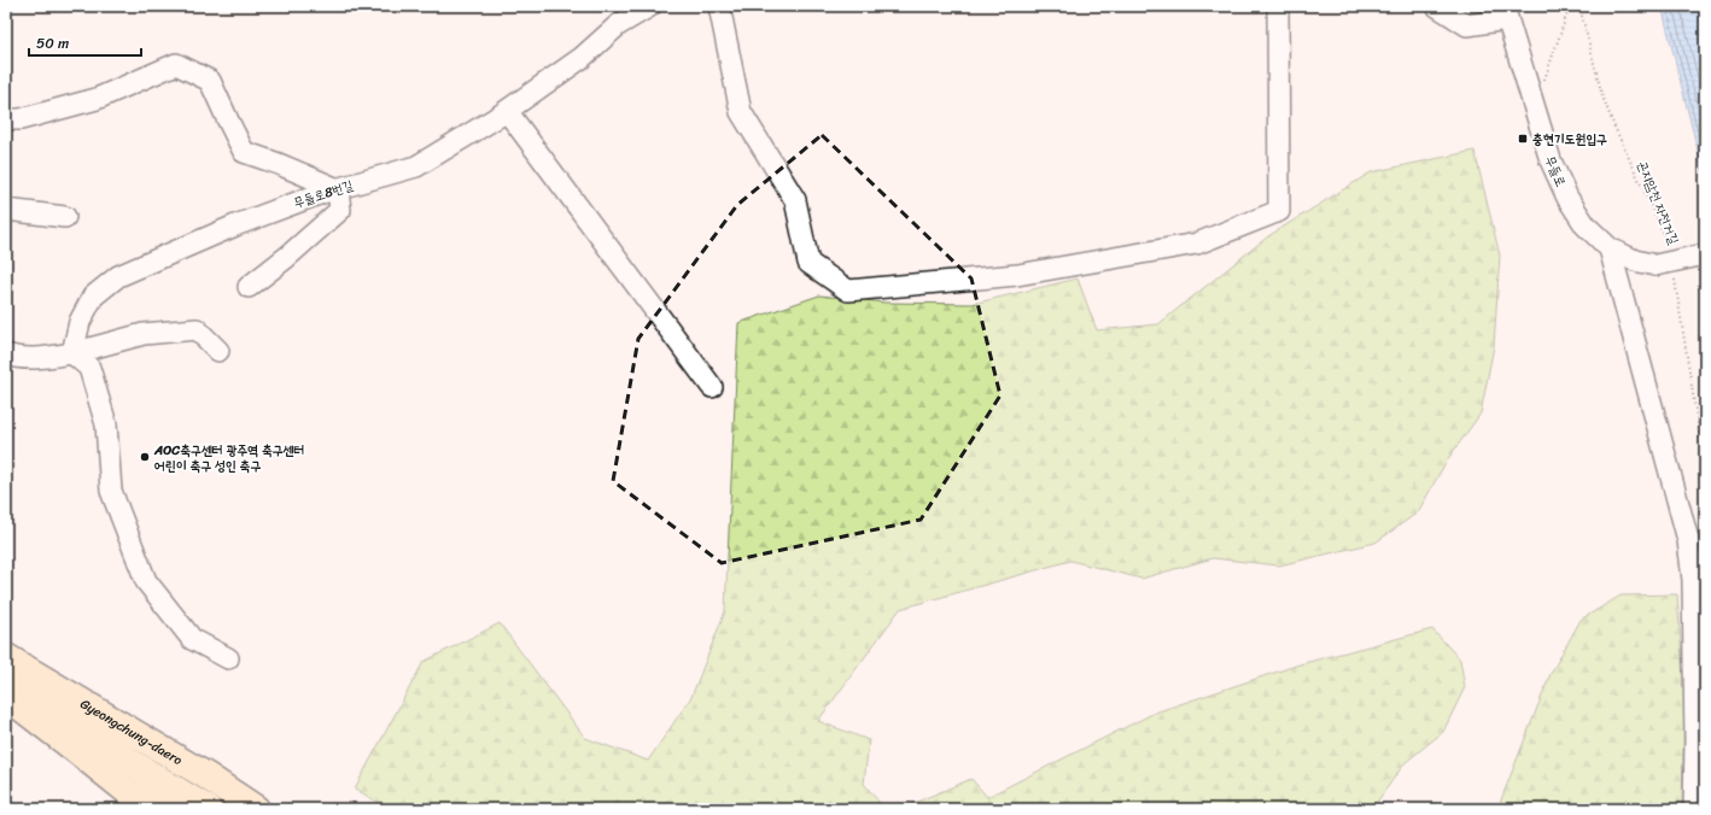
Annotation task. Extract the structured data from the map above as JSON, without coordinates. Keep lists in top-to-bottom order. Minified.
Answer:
{"streets":{"main road":["Gyeongchung-daero"],"street":["무들로","무들로8번길"],"path":["곤지암천 자전거길"]},"crossings":[["무들로","곤지암천 자전거길"]],"places":{"transit":["충현기도원입구"],"other":["AOC축구센터 광주역 축구센터 어린이 축구 성인 축구"]},"scale_bar":"50 m"}
